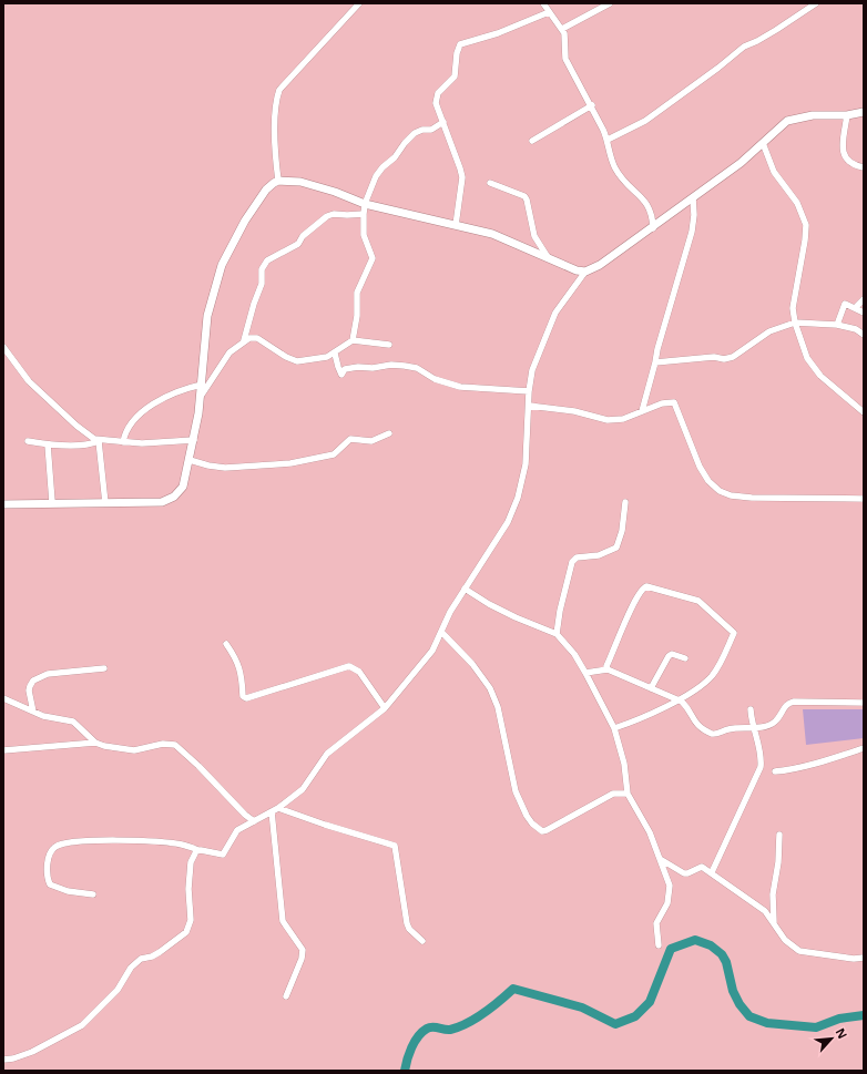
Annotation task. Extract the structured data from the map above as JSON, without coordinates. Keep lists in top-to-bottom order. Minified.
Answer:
{"north":"top right"}
